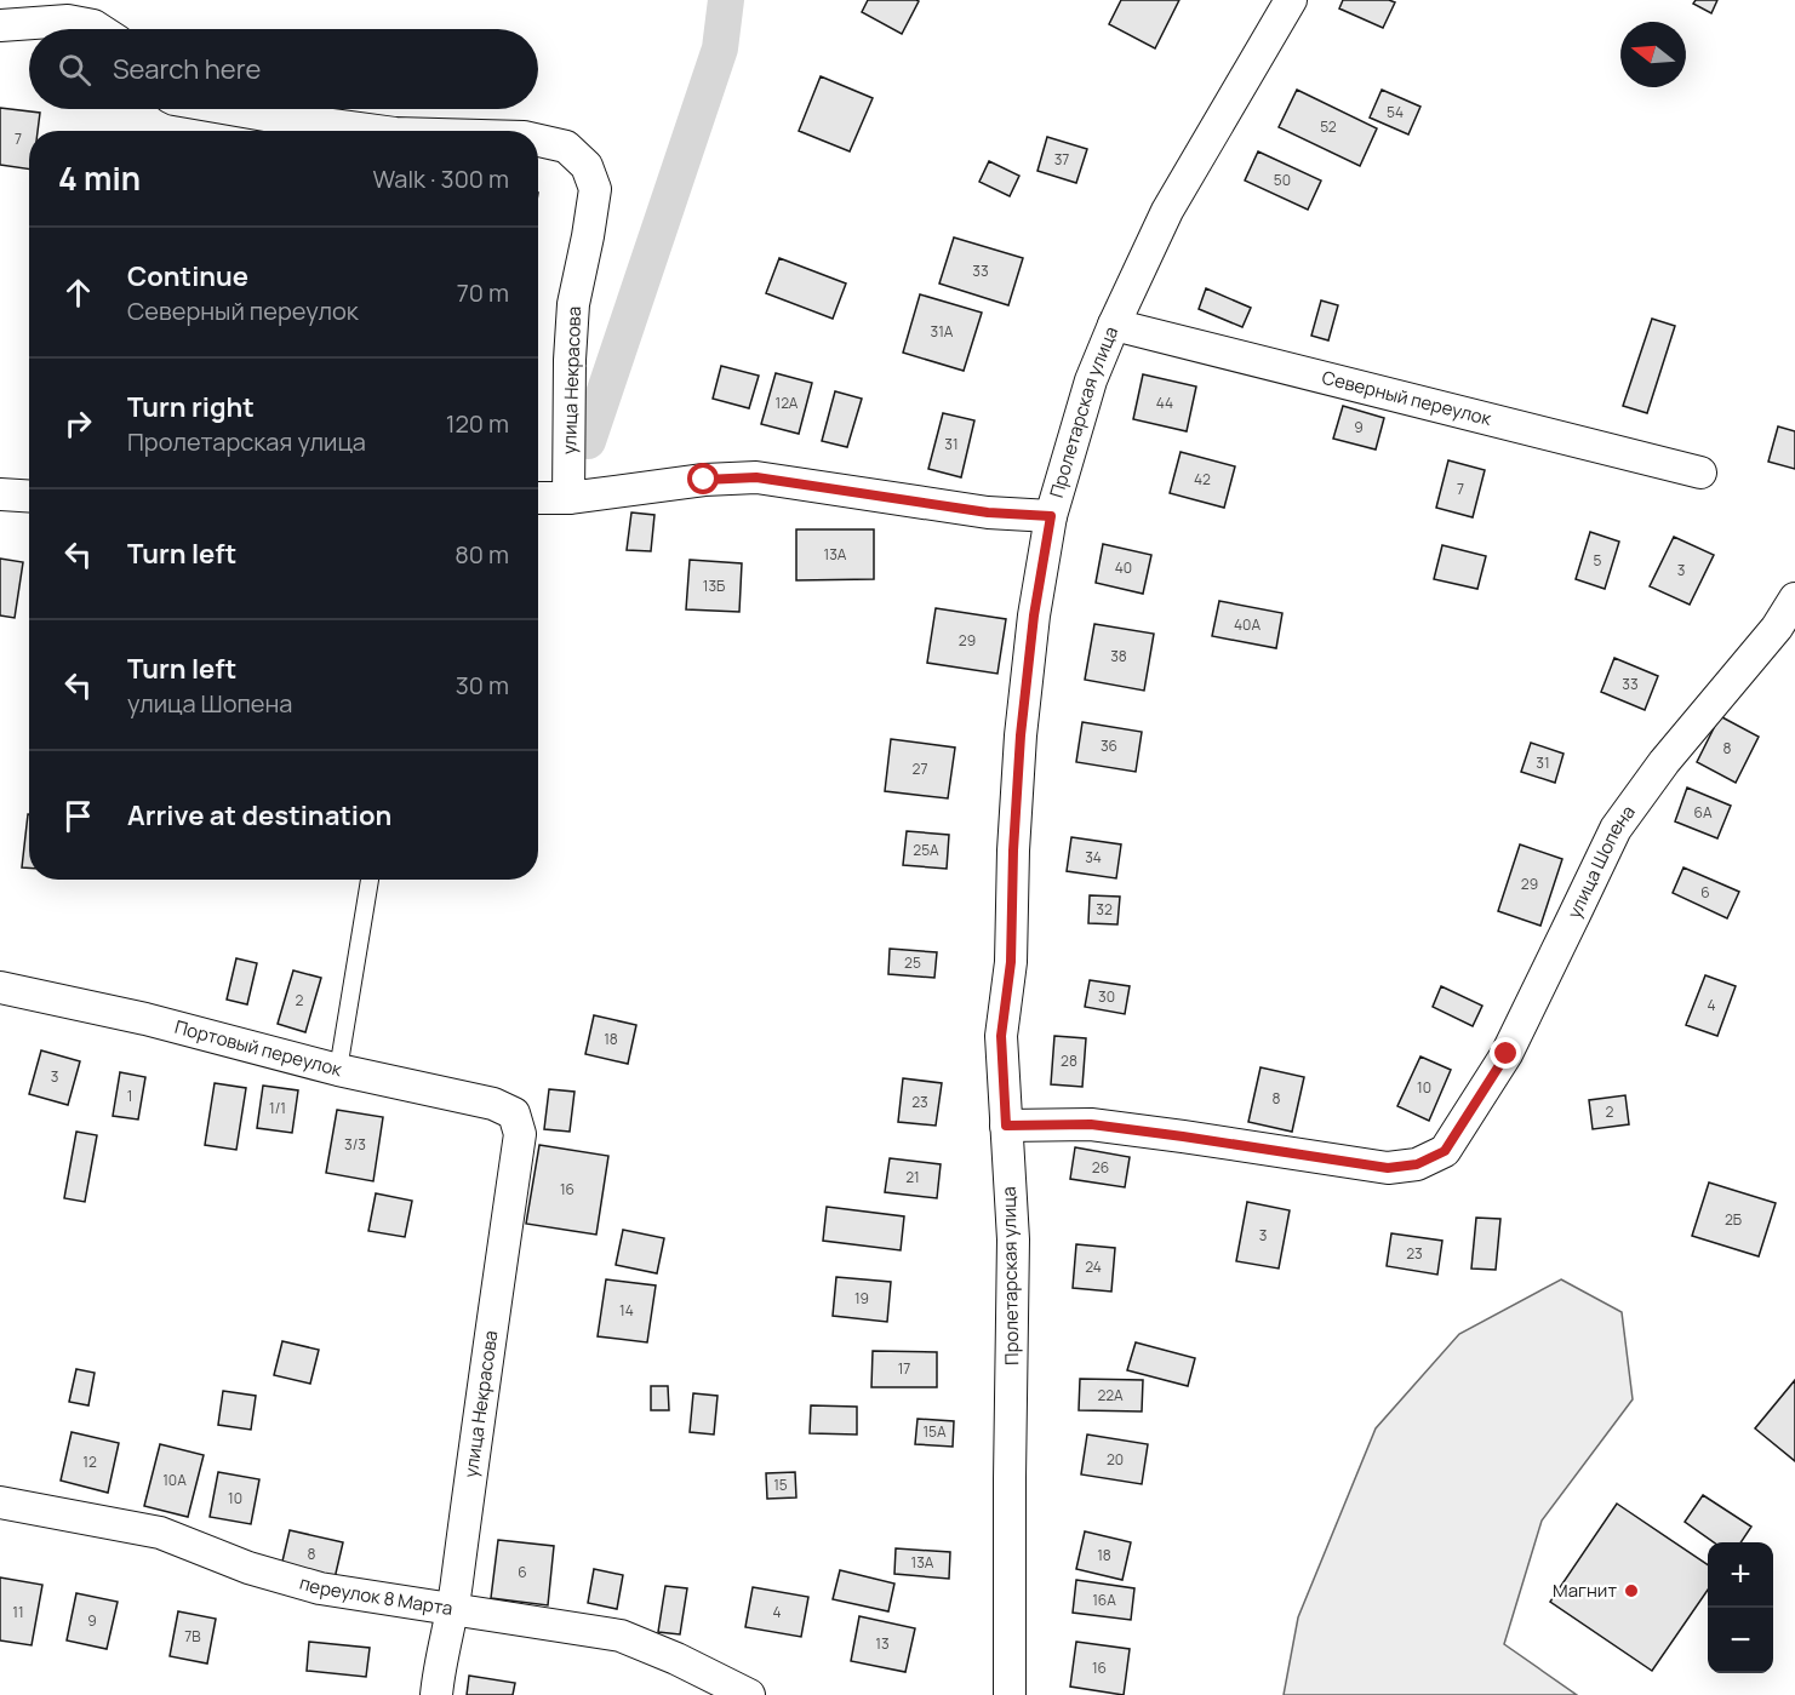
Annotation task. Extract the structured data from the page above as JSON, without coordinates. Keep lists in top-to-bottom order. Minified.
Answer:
{"streets":{"street":["улица Некрасова","Северный переулок","Пролетарская улица","улица Шопена","Портовый переулок","переулок 8 Марта"]},"crossings":[["улица Некрасова","Портовый переулок"],["улица Некрасова","переулок 8 Марта"],["Северный переулок","Пролетарская улица"],["Пролетарская улица","улица Шопена"]],"places":["Магнит"],"house_numbers":["54","52","7","37","50","33","31А","12А","44","9","31","42","7","13А","5","40","3","13Б","40А","29","38","33","36","8","31","27","6А","25А","34","29","6","32","25","30","2","4","18","28","3","10","1","8","23","1/1","2","3/3","26","21","16","2Б","3","23","24","19","14","17","22А","15А","20","12","10А","15","10","8","18","13А","6","16А","11","4","9","7В","13","16"],"north":"left","page":{"search":"Search here","heading":["4 min","Walk · 300 m"],"list":[["Continue","Северный переулок","70 m"],["Turn right","Пролетарская улица","120 m"],["Turn left","80 m"],["Turn left","улица Шопена","30 m"],"Arrive at destination"],"map_buttons":["+","−"]}}
